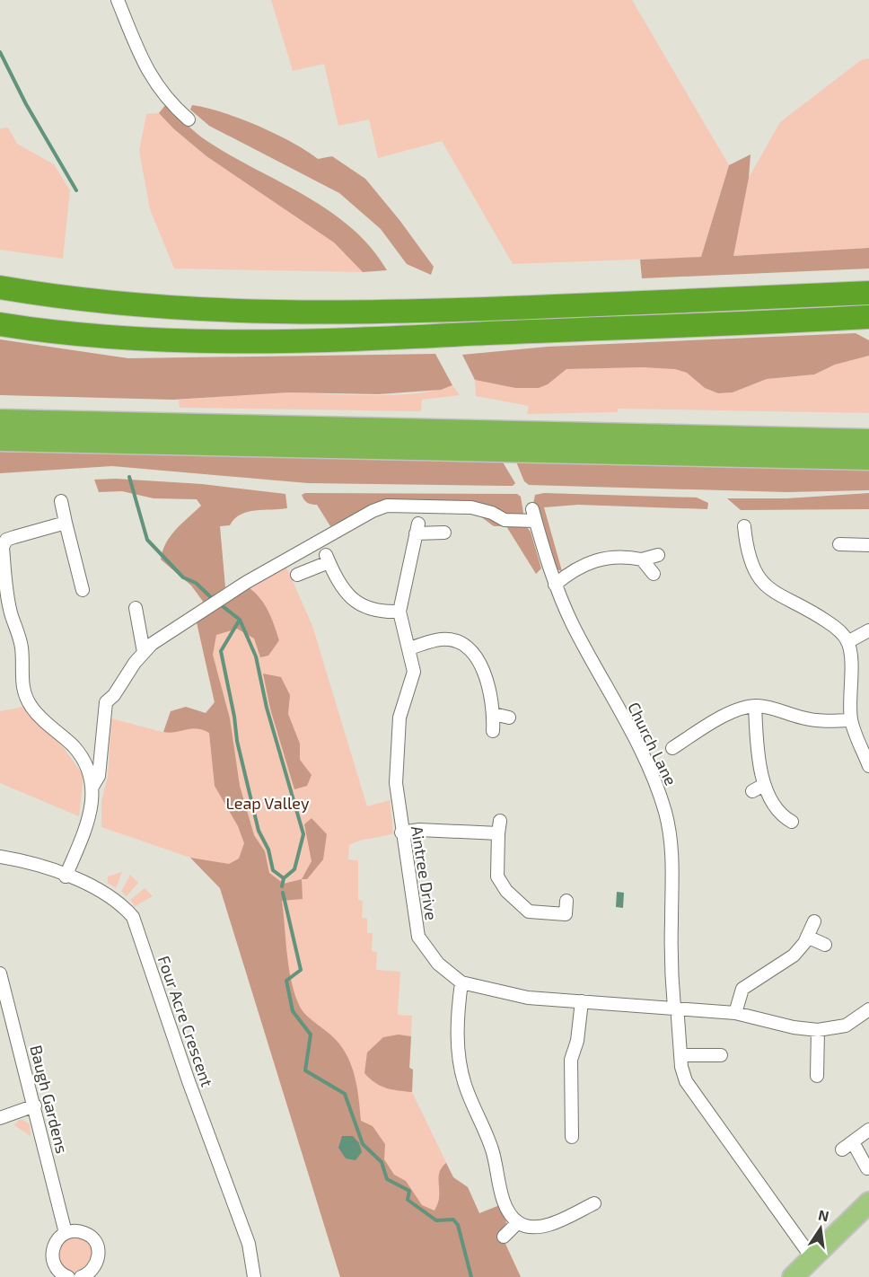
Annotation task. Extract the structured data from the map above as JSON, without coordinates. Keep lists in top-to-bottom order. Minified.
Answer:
{"streets":{"street":["Church Lane","Aintree Drive","Four Acre Crescent","Baugh Gardens"]},"crossings":[["Church Lane","Aintree Drive"]],"parks":["Leap Valley"],"north":"top"}
